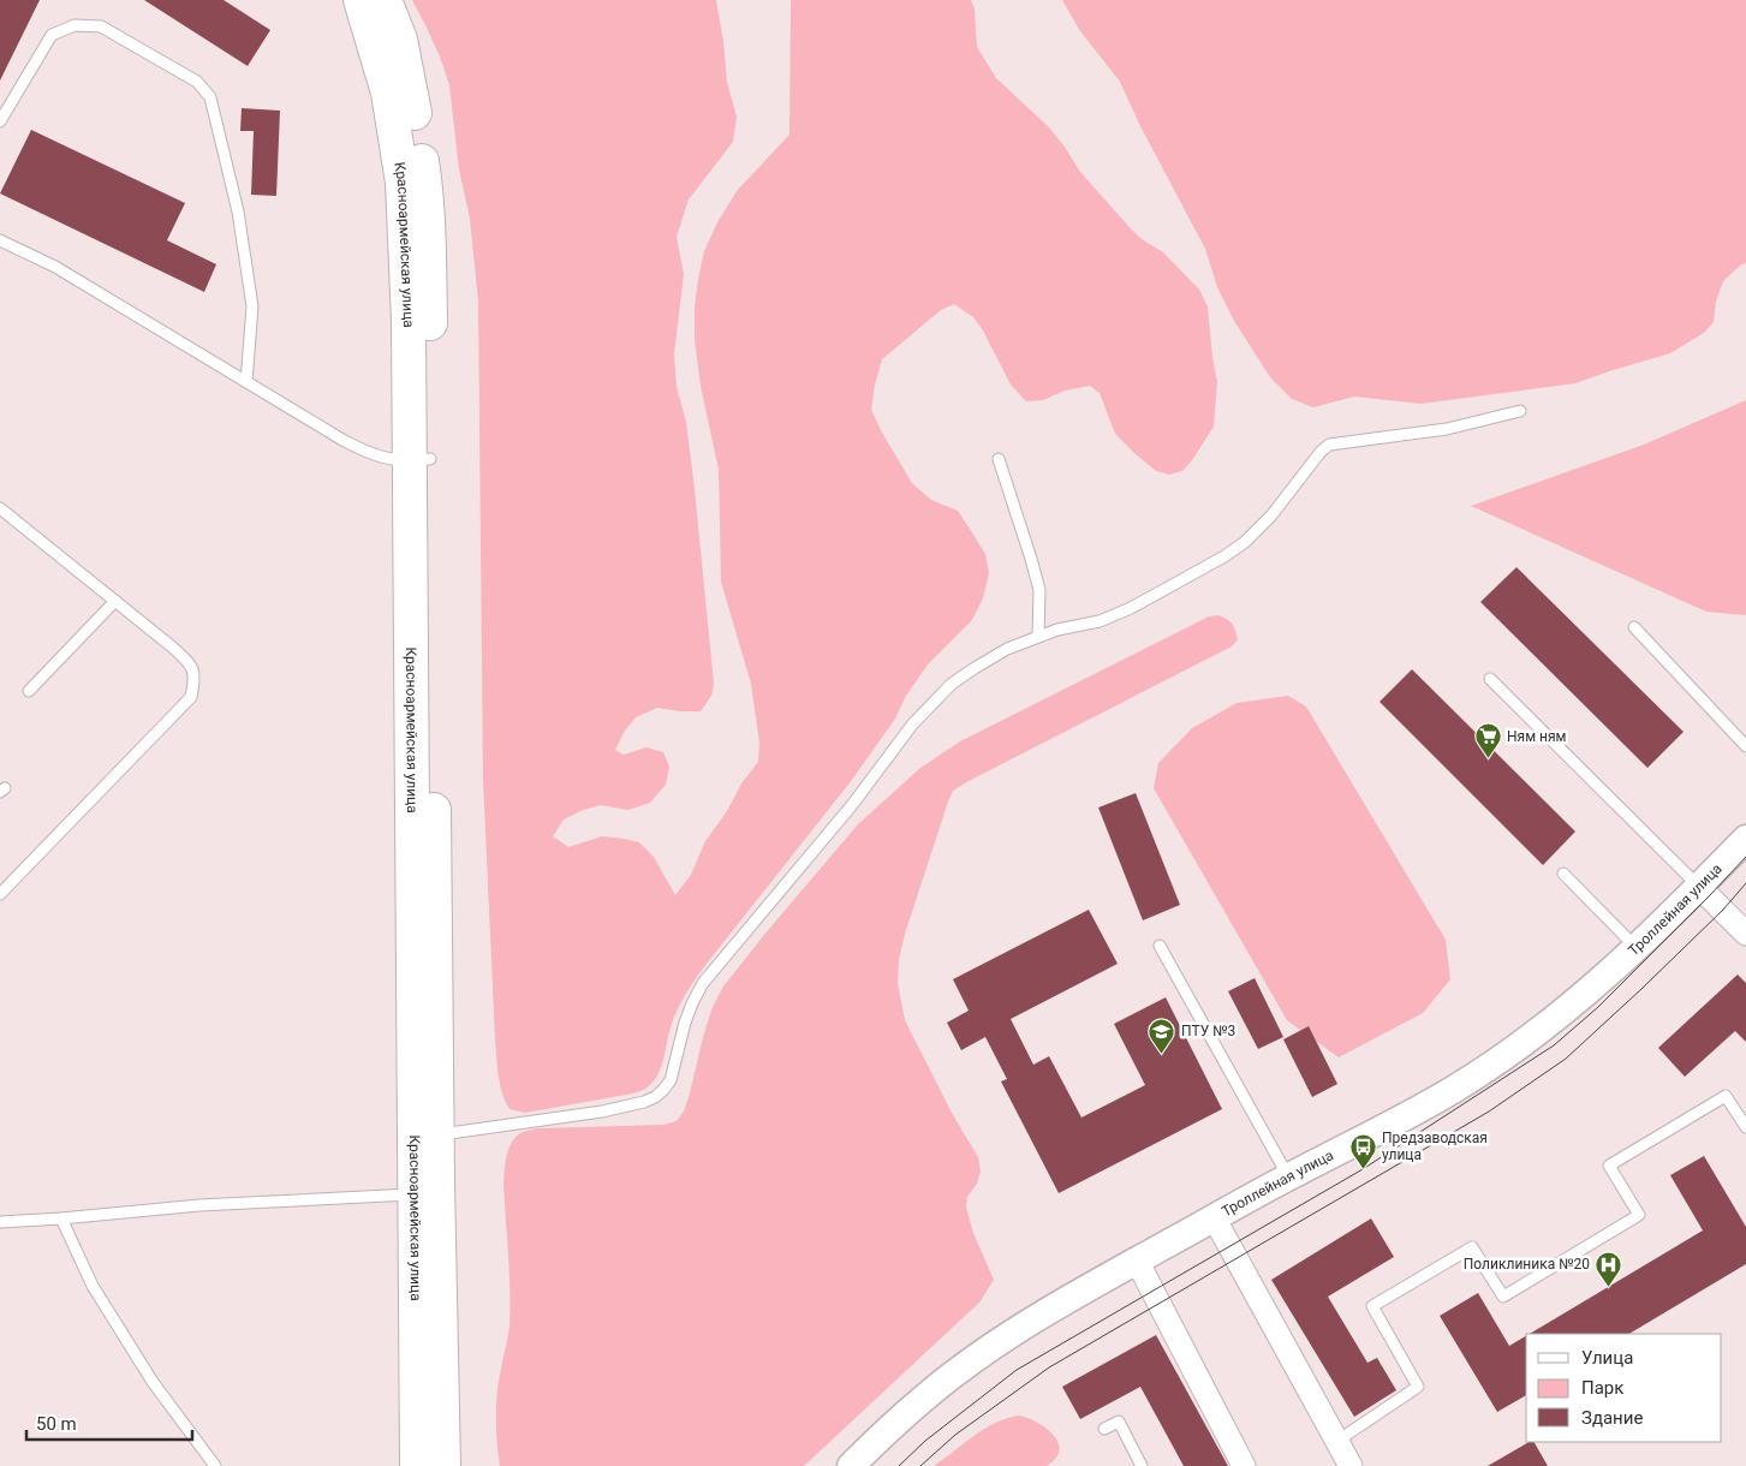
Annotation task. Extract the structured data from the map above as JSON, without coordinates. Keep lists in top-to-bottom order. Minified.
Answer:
{"streets":{"main road":["Красноармейская улица"],"street":["Троллейная улица"]},"places":{"supermarket":["Ням ням"],"school or university":["ПТУ №3"],"bus stop":["Предзаводская улица"],"hospital":["Поликлиника №20"]},"legend":["Улица","Парк","Здание"],"scale_bar":"50 m"}
